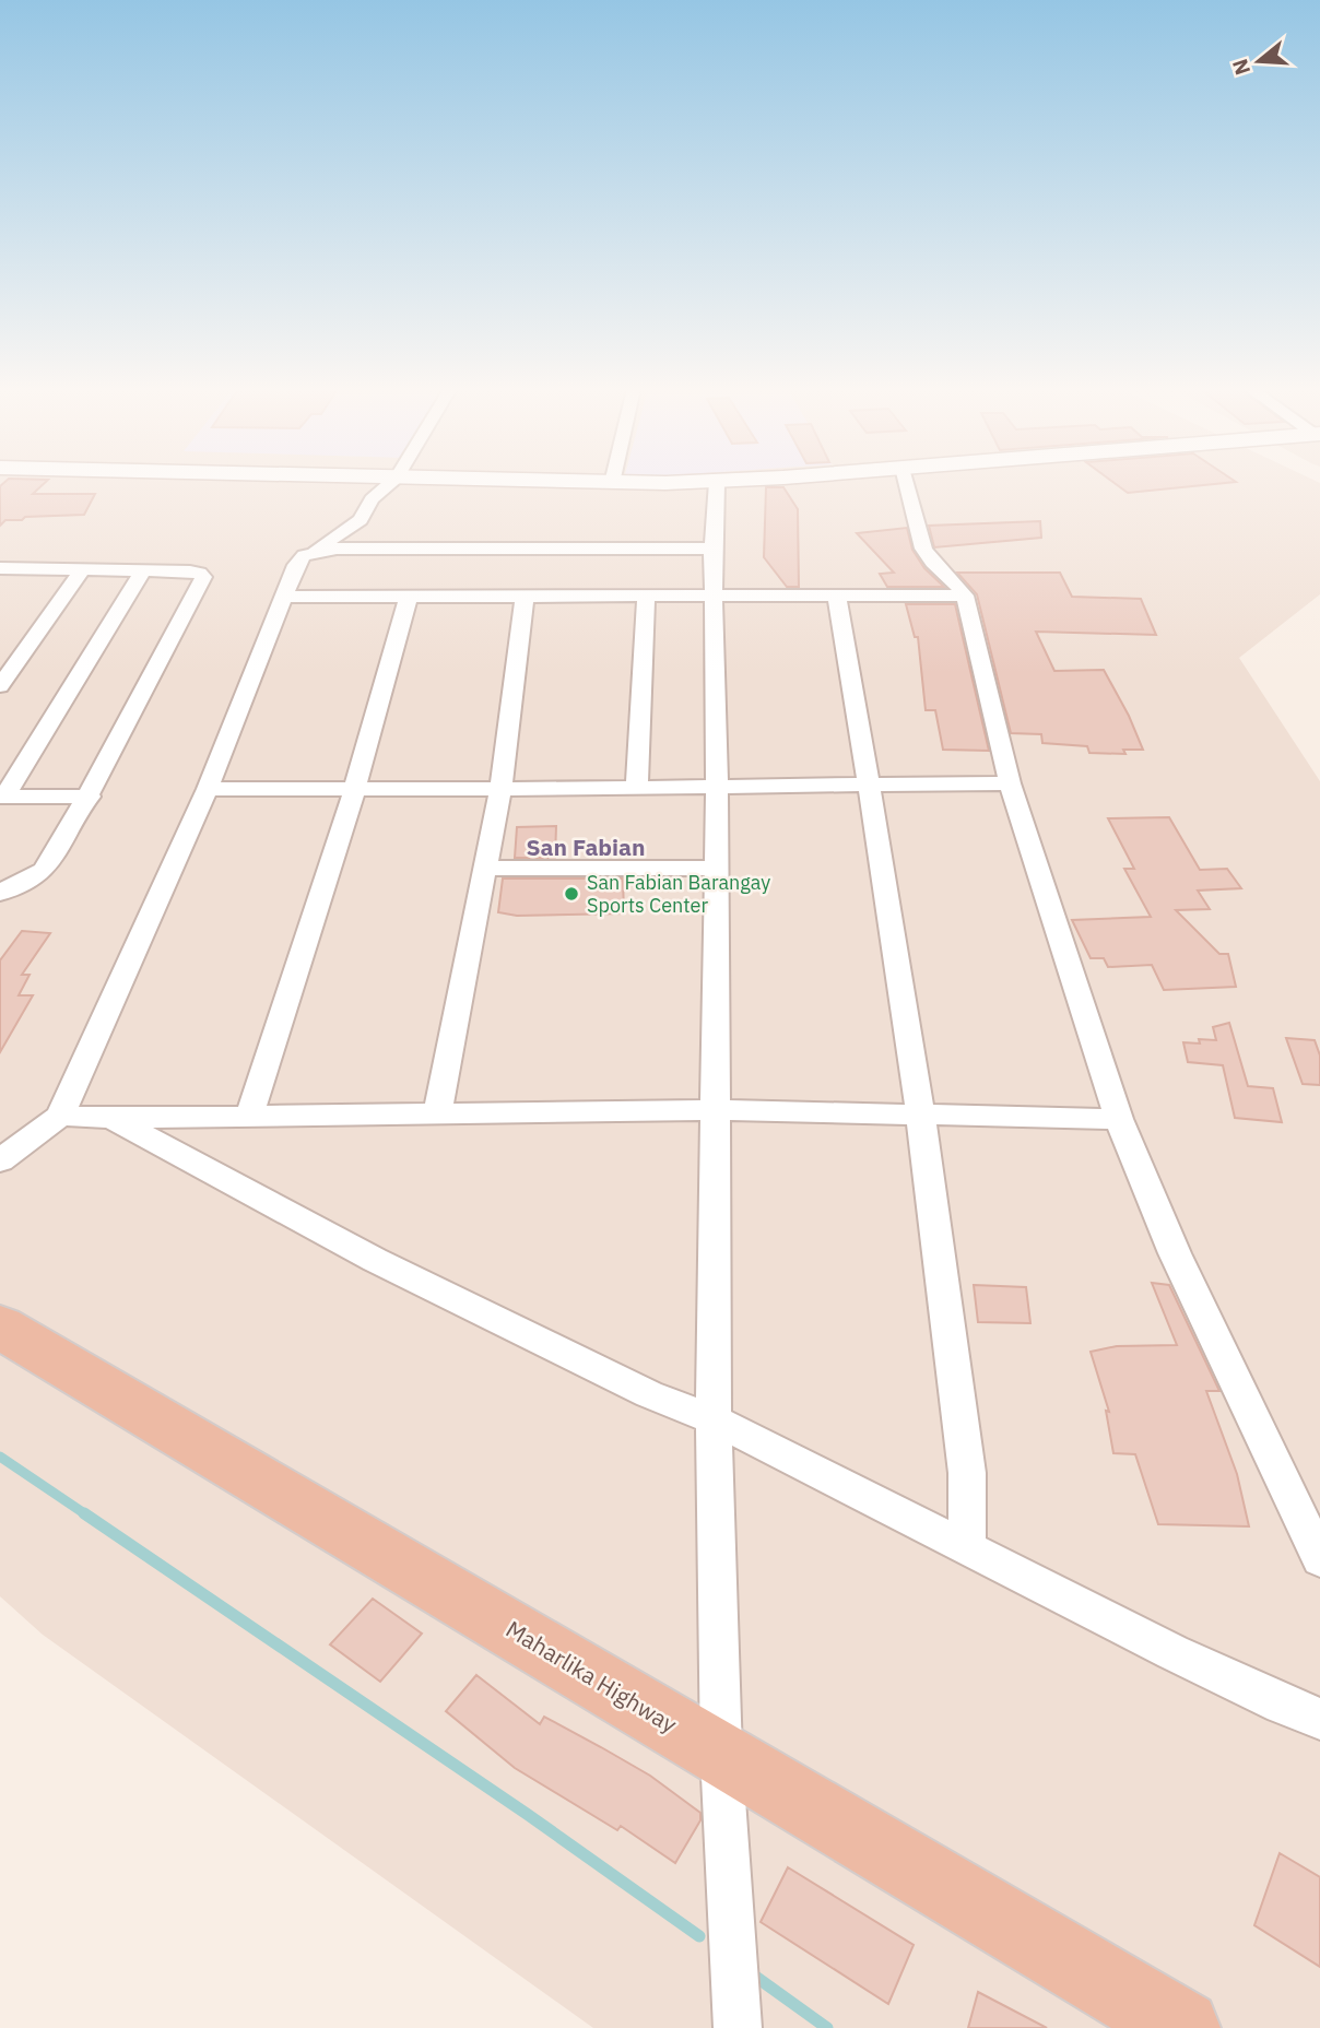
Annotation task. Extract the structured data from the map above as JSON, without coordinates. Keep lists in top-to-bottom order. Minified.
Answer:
{"streets":{"highway":["Maharlika Highway"]},"districts":["San Fabian"],"places":["San Fabian Barangay Sports Center"],"north":"left"}
